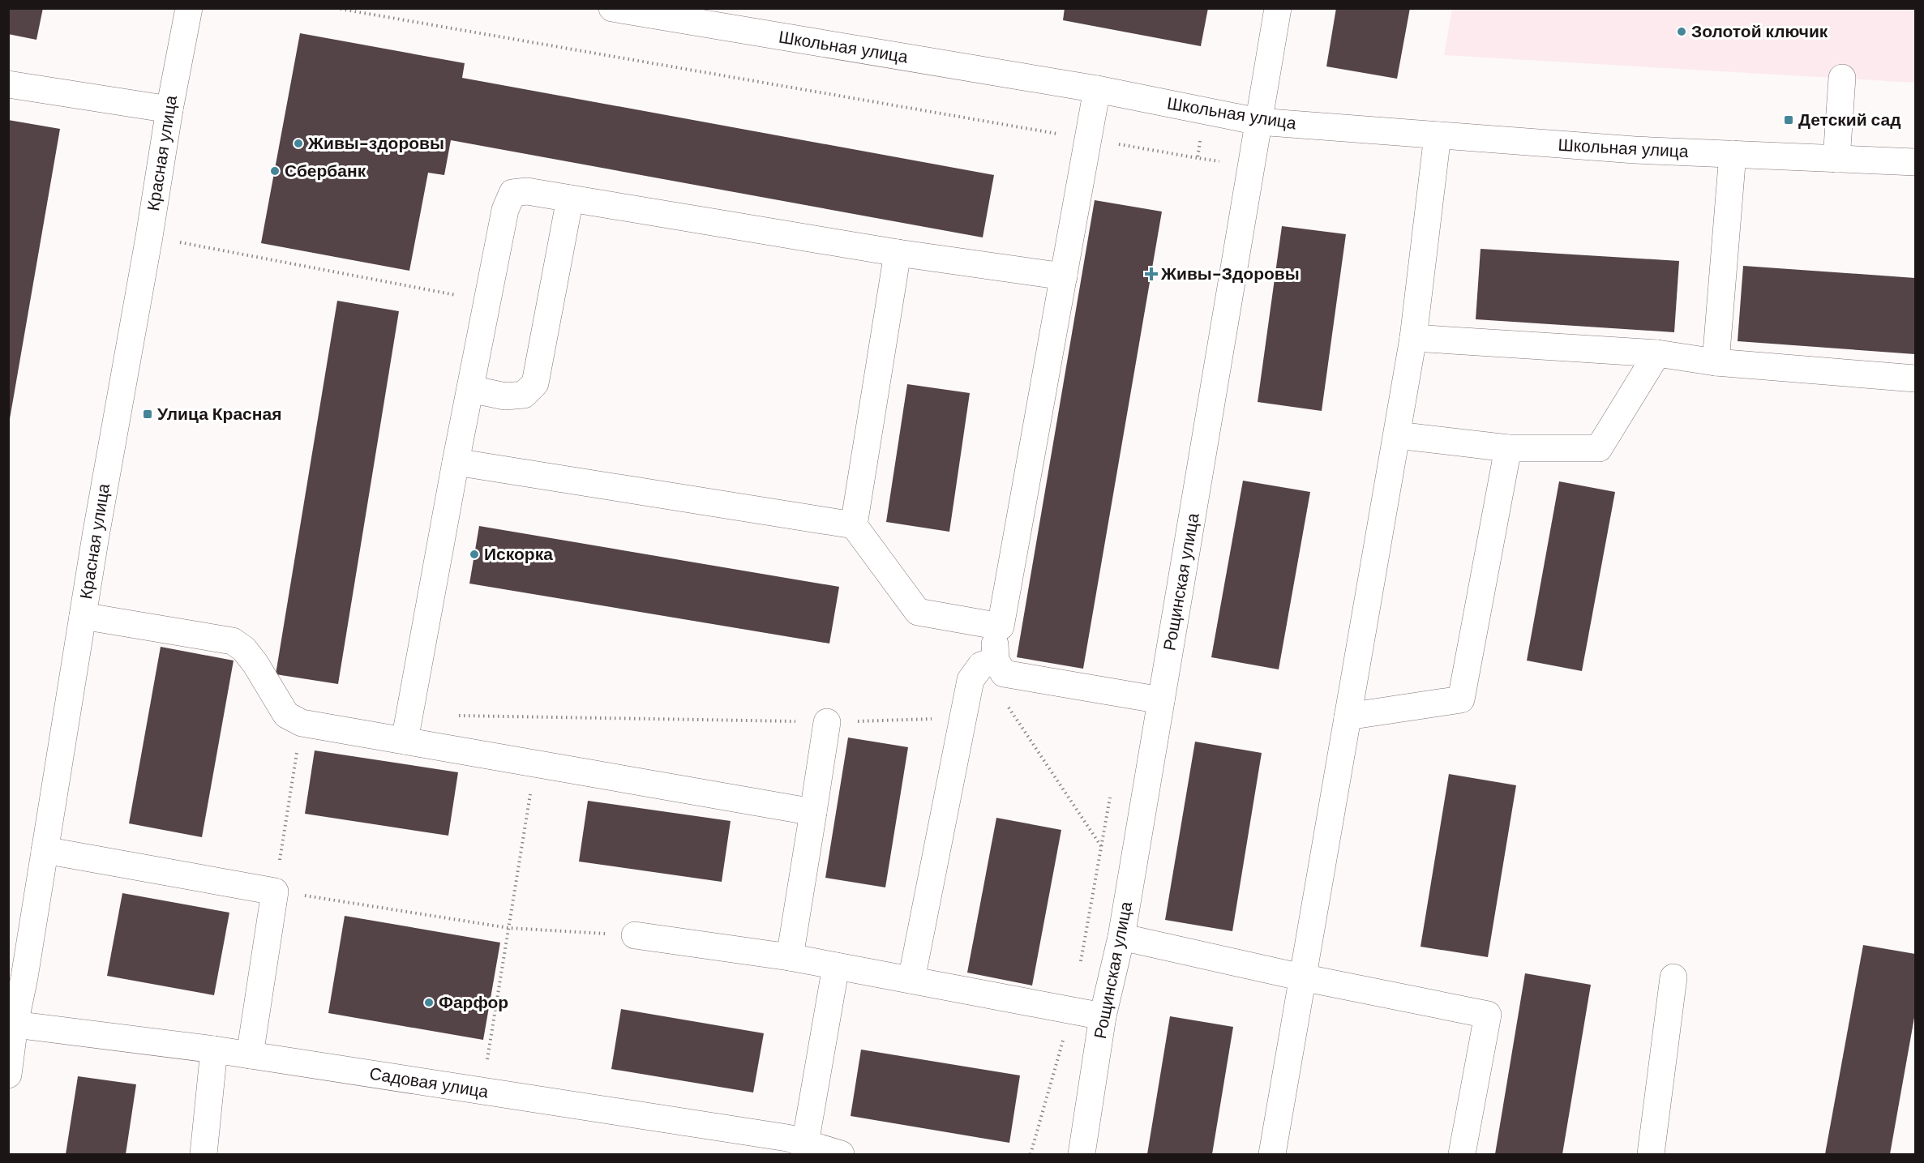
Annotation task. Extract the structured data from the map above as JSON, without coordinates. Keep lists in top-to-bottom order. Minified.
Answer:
{"streets":{"street":["Школьная улица","Красная улица","Рощинская улица","Садовая улица"]},"crossings":[["Школьная улица","Рощинская улица"],["Красная улица","Садовая улица"]],"places":{"other":["Золотой ключик","Живы-здоровы","Сбербанк","Искорка","Фарфор"],"transit":["Детский сад","Улица Красная"],"health":["Живы-Здоровы"]}}
